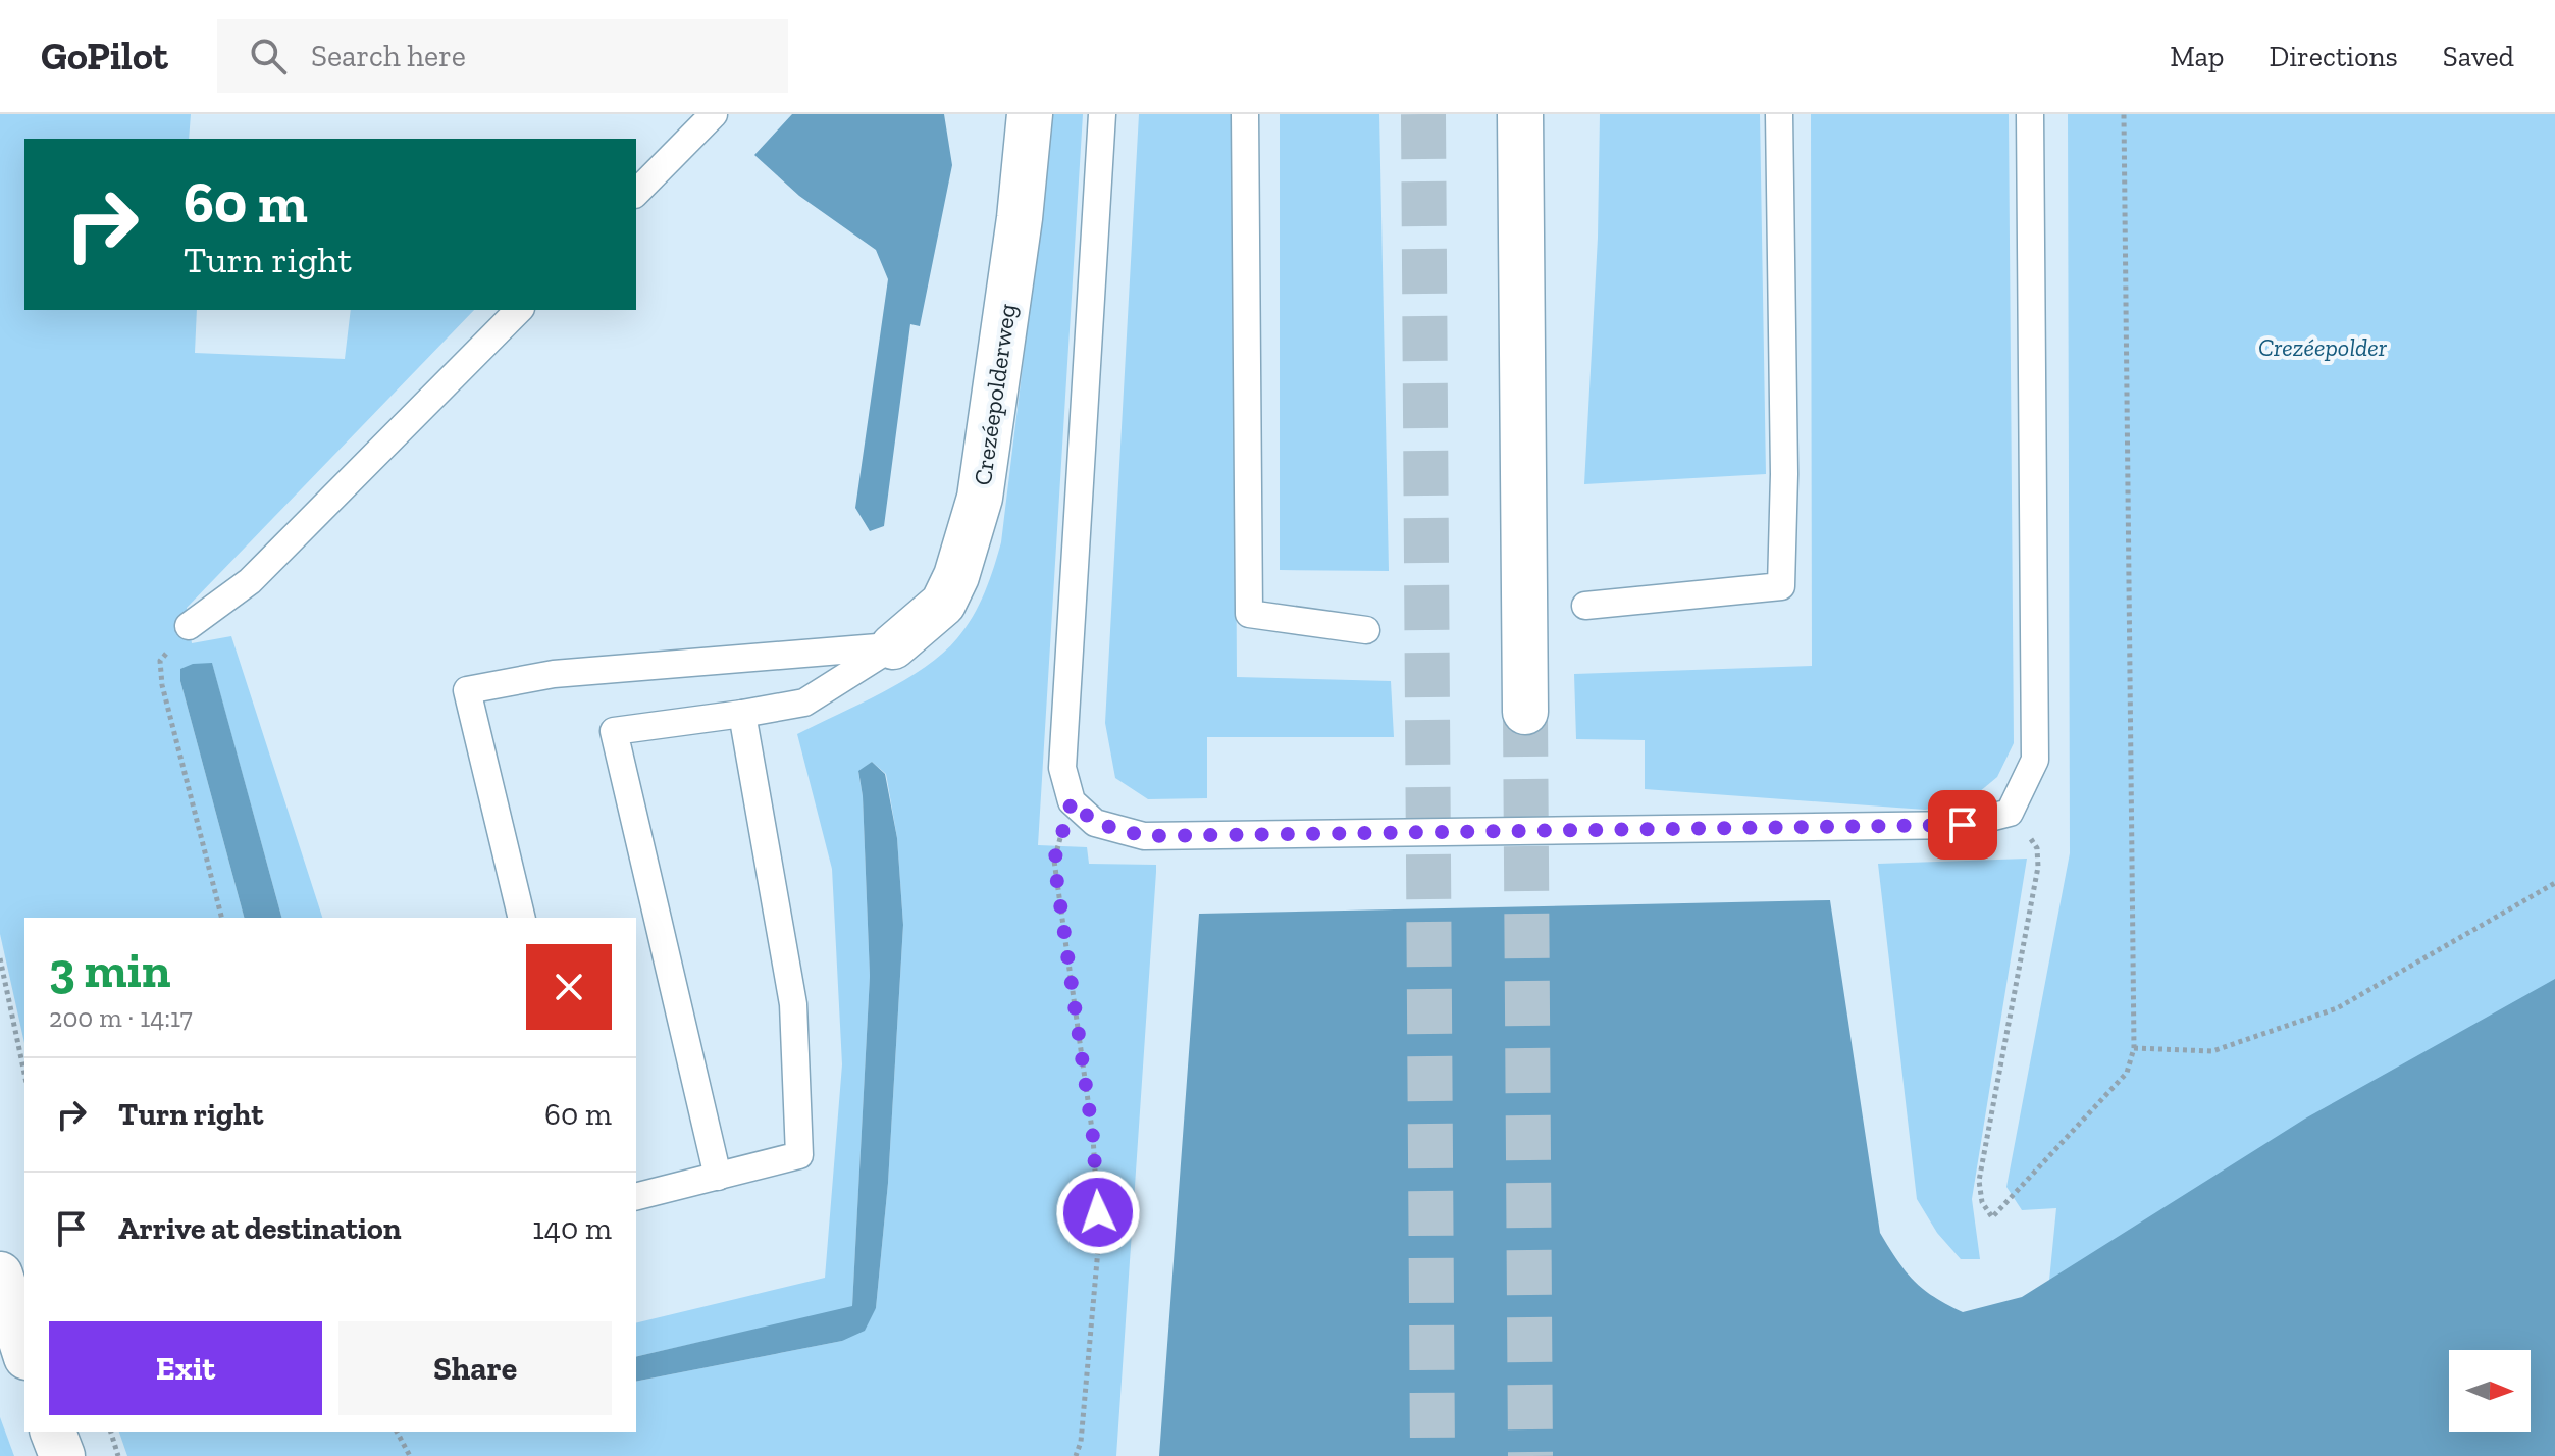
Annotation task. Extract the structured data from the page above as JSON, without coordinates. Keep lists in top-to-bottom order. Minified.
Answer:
{"streets":{"main road":["Crezéepolderweg"]},"parks":["Crezéepolder"],"north":"right","page":{"header":"GoPilot","search":"Search here","nav":["Map","Directions","Saved"],"turn":["60 m","Turn right"],"heading":["3 min","200 m · 14:17"],"list":[{"name":"Turn right","value":"60 m"},{"name":"Arrive at destination","value":"140 m"}],"buttons":["Exit","Share"]}}
